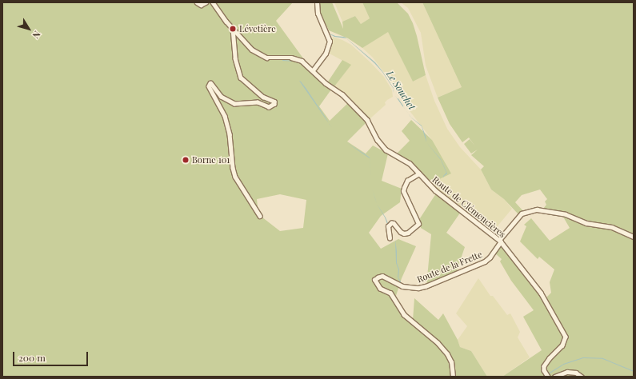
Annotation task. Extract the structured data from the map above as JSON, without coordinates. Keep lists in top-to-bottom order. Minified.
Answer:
{"streets":{"street":["Route de Clémencières","Route de la Frette"]},"crossings":[["Route de Clémencières","Route de la Frette"]],"water":["Le Souchet"],"places":["Lévetière","Borne 101"],"scale_bar":"200 m","north":"bottom right"}
